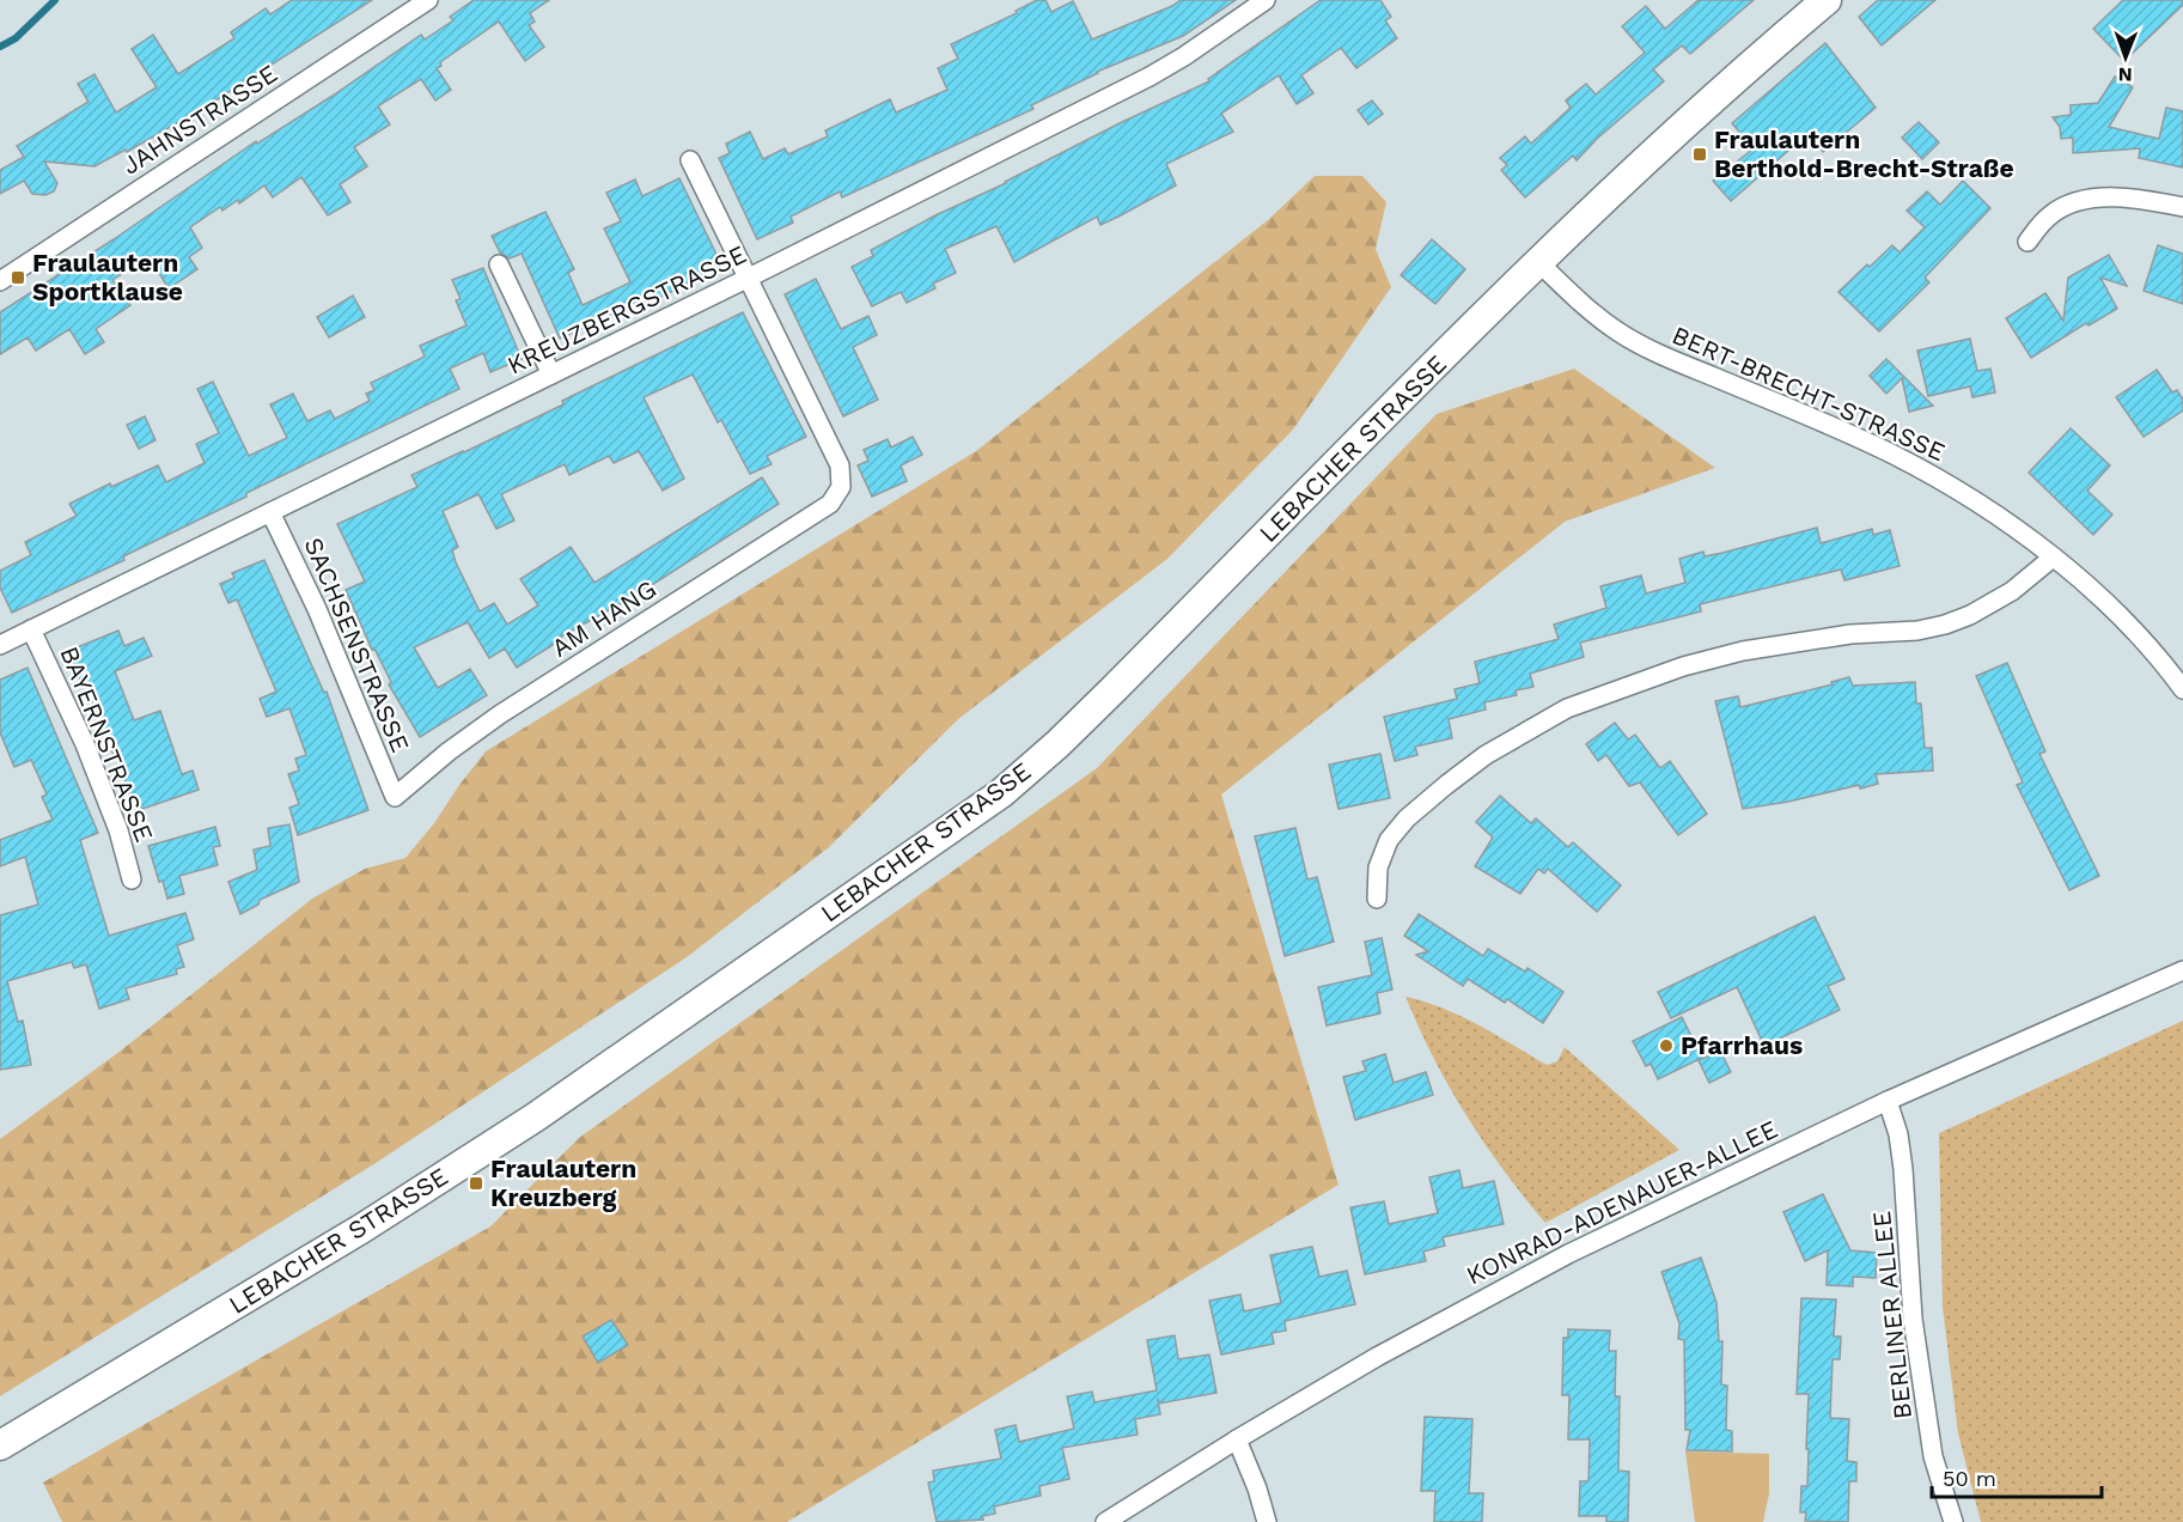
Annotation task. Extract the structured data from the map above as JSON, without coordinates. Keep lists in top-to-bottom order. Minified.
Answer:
{"streets":{"main road":["LEBACHER STRASSE"],"street":["JAHNSTRASSE","KREUZBERGSTRASSE","BERT-BRECHT-STRASSE","AM HANG","SACHSENSTRASSE","BAYERNSTRASSE","KONRAD-ADENAUER-ALLEE","BERLINER ALLEE"]},"crossings":[["KREUZBERGSTRASSE","AM HANG"],["KREUZBERGSTRASSE","SACHSENSTRASSE"],["KREUZBERGSTRASSE","BAYERNSTRASSE"],["BERT-BRECHT-STRASSE","LEBACHER STRASSE"],["AM HANG","SACHSENSTRASSE"],["KONRAD-ADENAUER-ALLEE","BERLINER ALLEE"]],"places":{"transit":["Fraulautern Berthold-Brecht-Straße","Fraulautern Sportklause","Fraulautern Kreuzberg"],"other":["Pfarrhaus"]},"scale_bar":"50 m","north":"bottom"}
